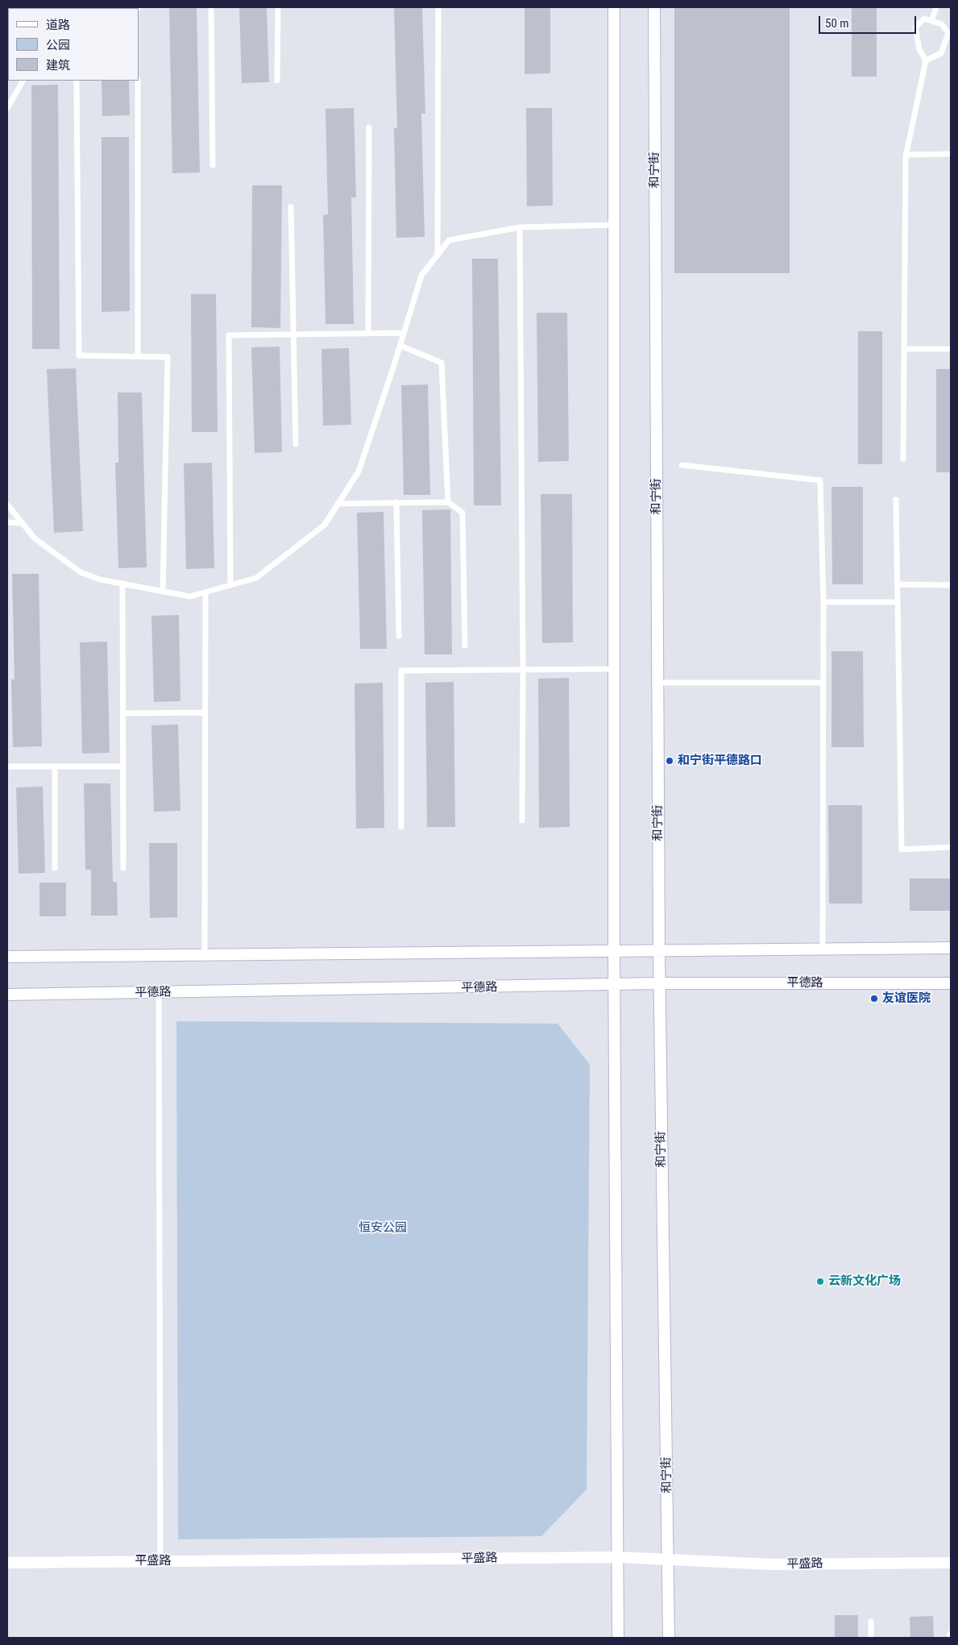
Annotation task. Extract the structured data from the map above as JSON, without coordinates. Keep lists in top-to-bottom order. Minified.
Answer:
{"streets":{"main road":["和宁街","平德路","平盛路"]},"crossings":[["和宁街","平德路"],["和宁街","平盛路"]],"parks":["恒安公园"],"places":["和宁街平德路口","友谊医院","云新文化广场"],"legend":["道路","公园","建筑"],"scale_bar":"50 m"}
